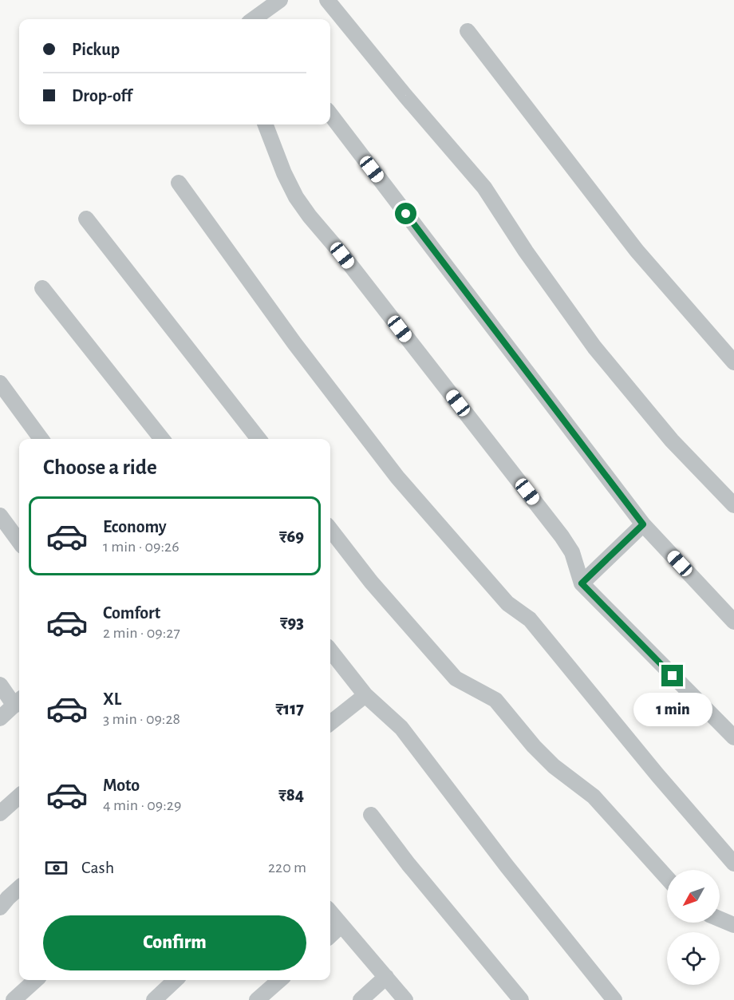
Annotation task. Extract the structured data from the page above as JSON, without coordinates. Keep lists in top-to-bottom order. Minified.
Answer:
{"north":"bottom left","page":{"banner":["Pickup","Drop-off"],"heading":"Choose a ride","list":[{"name":"Economy","note":"1 min · 09:26","value":"₹69"},{"name":"Comfort","note":"2 min · 09:27","value":"₹93"},{"name":"XL","note":"3 min · 09:28","value":"₹117"},{"name":"Moto","note":"4 min · 09:29","value":"₹84"}],"bubble":"1 min","pay":["Cash","220 m"],"buttons":"Confirm"}}
